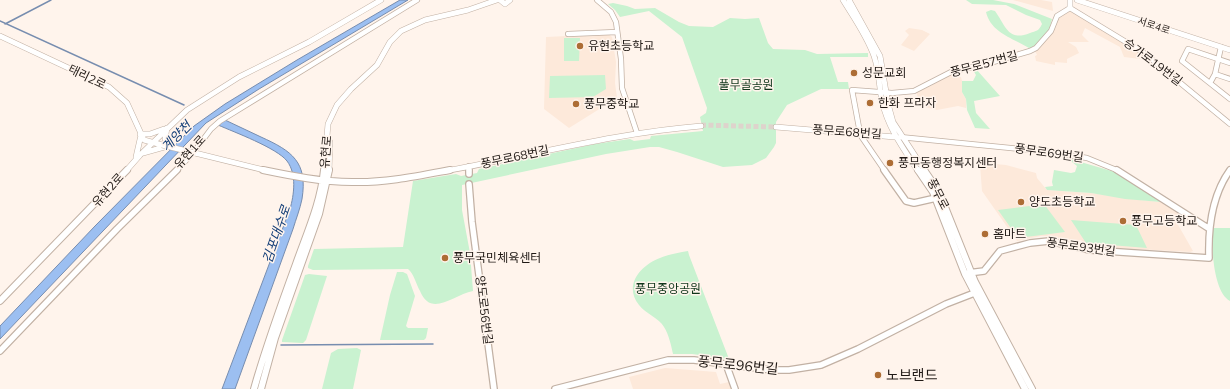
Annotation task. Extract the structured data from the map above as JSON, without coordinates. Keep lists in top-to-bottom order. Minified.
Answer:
{"streets":{"street":["서로4로","승가로19번길","풍무로57번길","태리2로","풍무로68번길","유현1로","유현로","풍무로69번길","유현2로","풍무로","풍무로93번길","양도로56번길","풍무로96번길"]},"crossings":[["승가로19번길","풍무로57번길"],["풍무로57번길","풍무로68번길"],["풍무로57번길","풍무로"],["풍무로68번길","유현로"],["풍무로68번길","풍무로69번길"],["풍무로68번길","유현2로"],["풍무로68번길","풍무로"],["풍무로69번길","풍무로"],["풍무로69번길","풍무로93번길"],["풍무로","풍무로93번길"],["풍무로","풍무로96번길"]],"water":["계양천","김포대수로"],"parks":["풀무골공원","풍무중앙공원"],"places":["유현초등학교","성문교회","한화 프라자","풍무중학교","풍무동행정복지센터","양도초등학교","풍무고등학교","홈마트","풍무국민체육센터","노브랜드"]}
